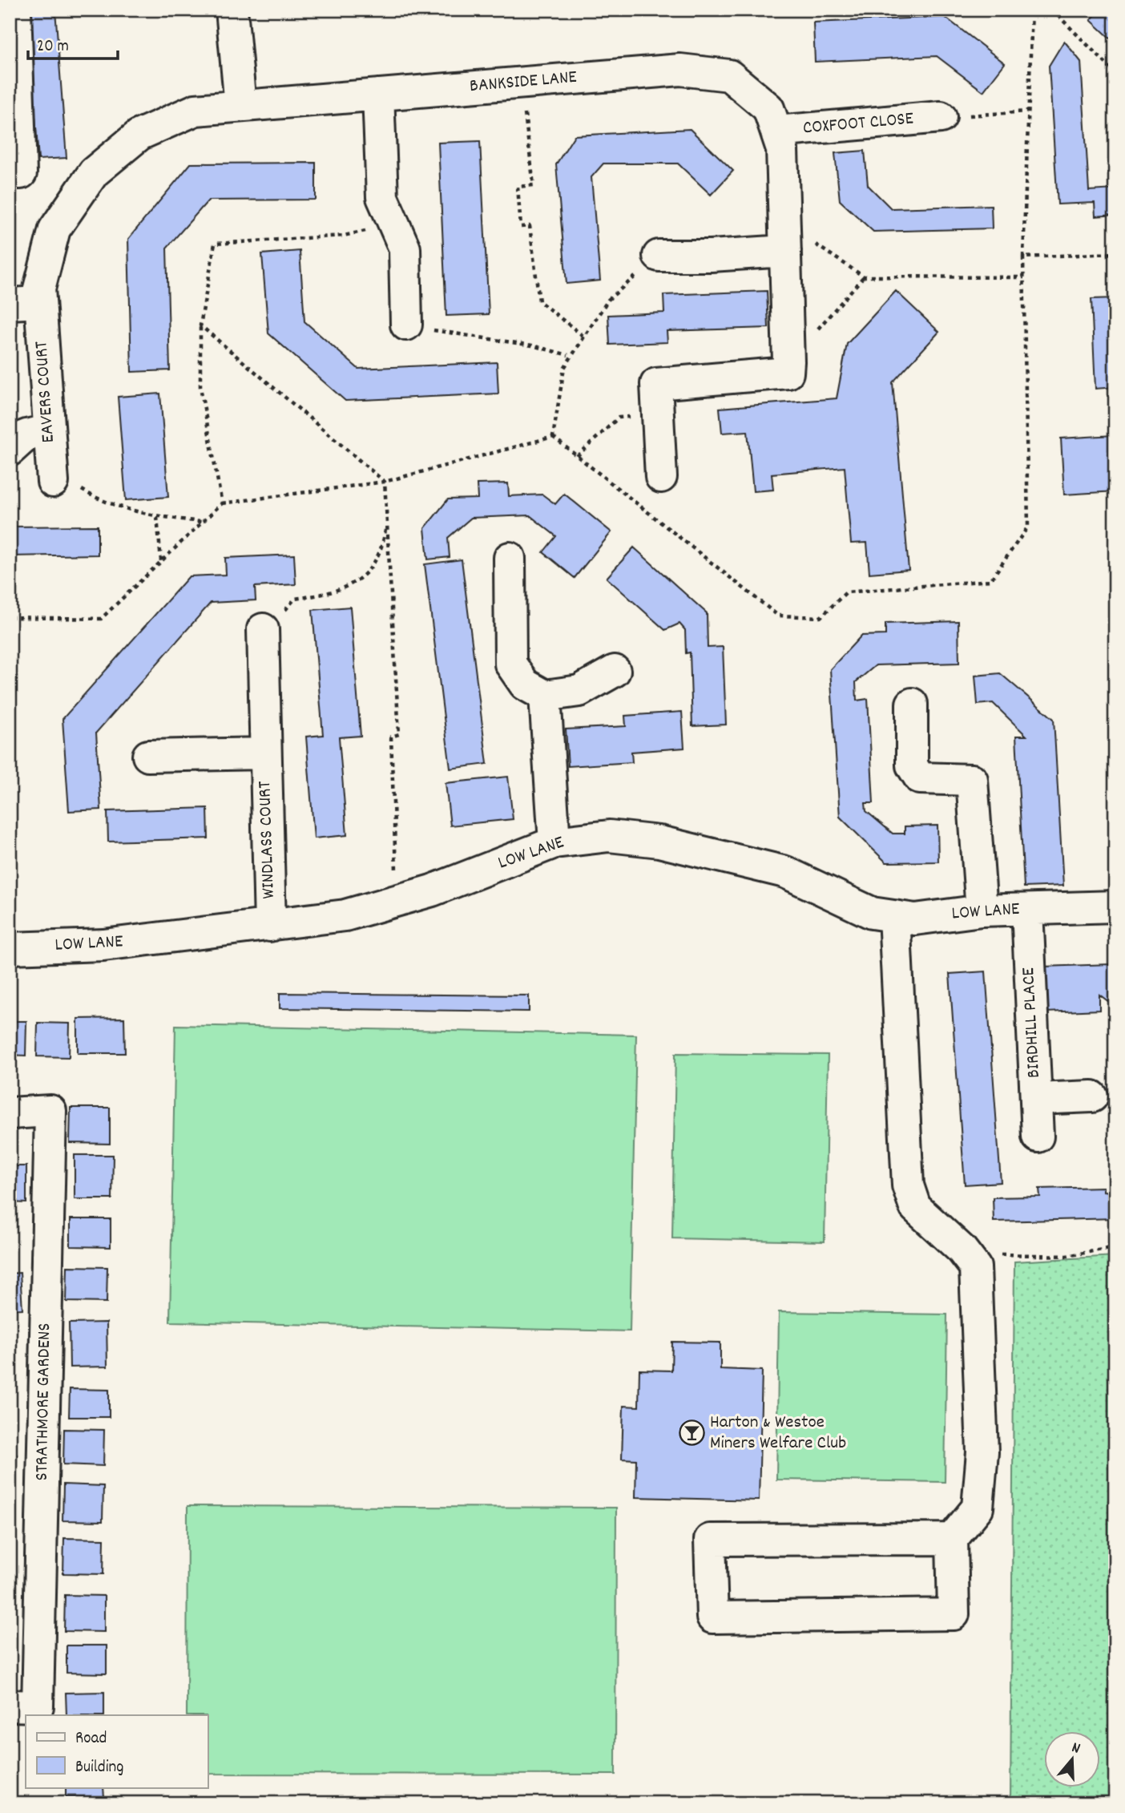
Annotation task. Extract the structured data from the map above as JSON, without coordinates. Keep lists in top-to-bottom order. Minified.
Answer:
{"streets":{"street":["BANKSIDE LANE","COXFOOT CLOSE","EAVERS COURT","WINDLASS COURT","LOW LANE","BIRDHILL PLACE","STRATHMORE GARDENS"]},"crossings":[["BANKSIDE LANE","COXFOOT CLOSE"],["BANKSIDE LANE","EAVERS COURT"],["WINDLASS COURT","LOW LANE"],["LOW LANE","BIRDHILL PLACE"]],"places":{"bar":["Harton & Westoe Miners Welfare Club"]},"legend":["Road","Building"],"scale_bar":"20 m","north":"top"}
